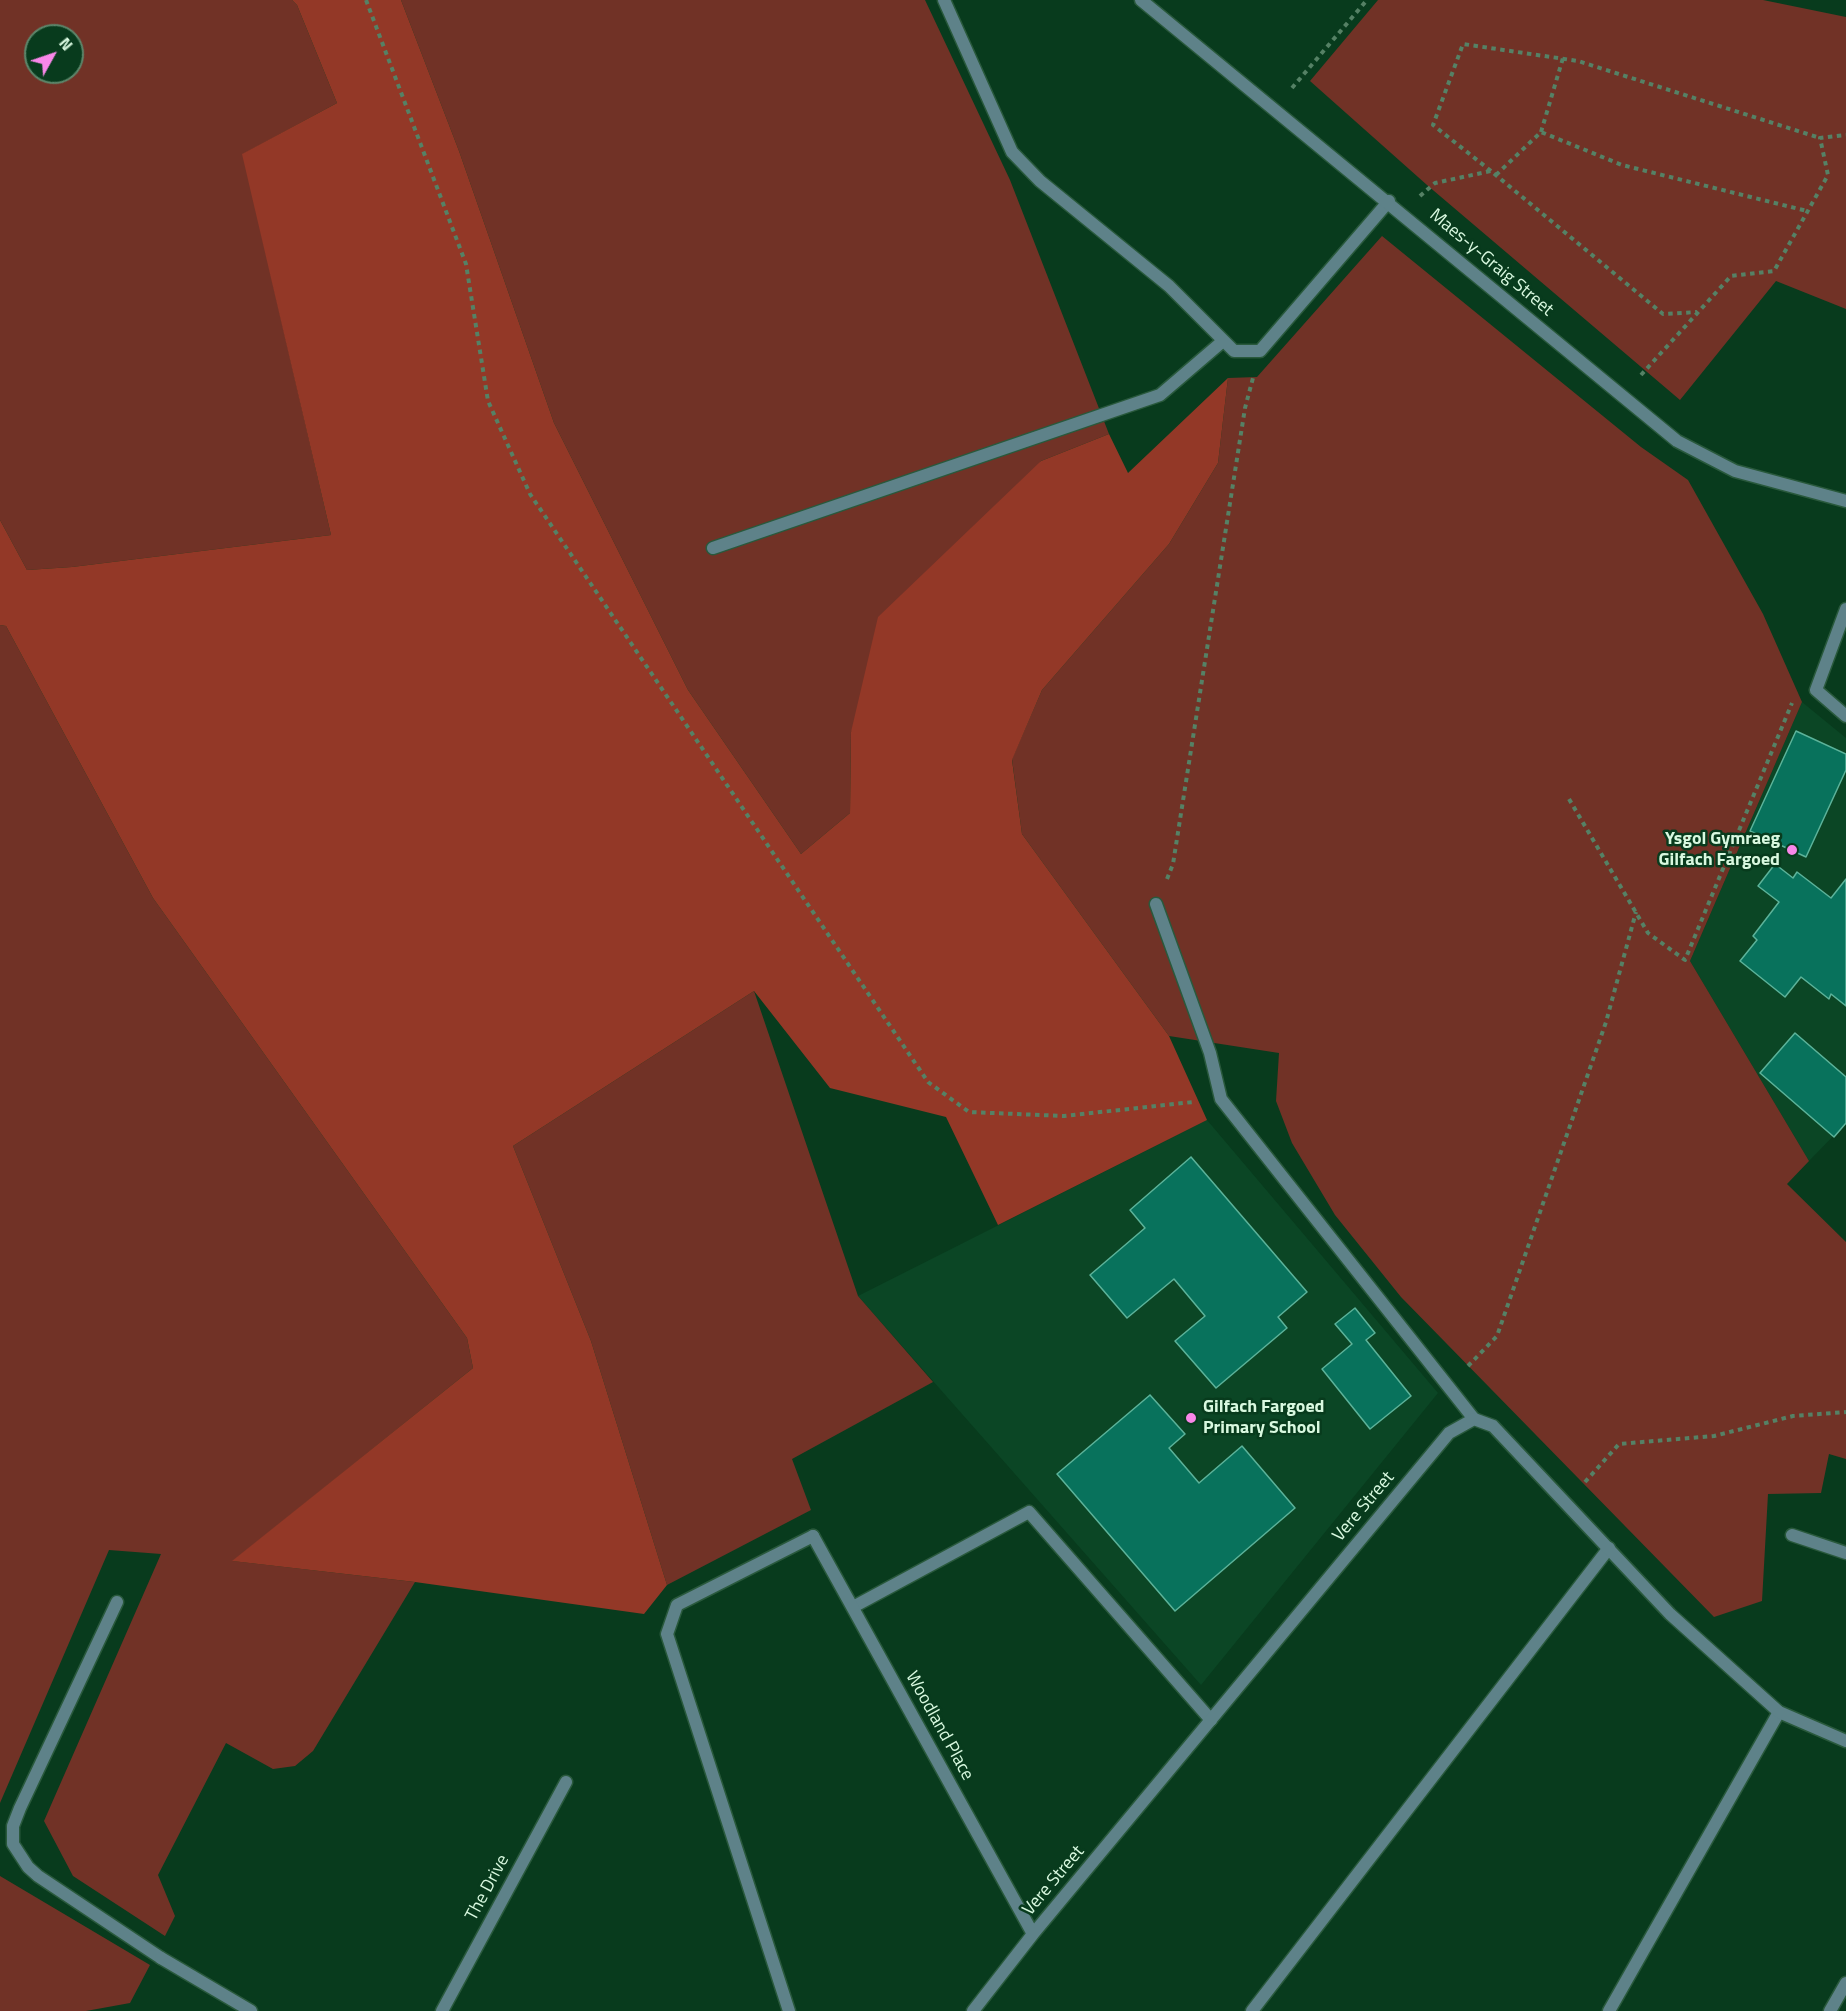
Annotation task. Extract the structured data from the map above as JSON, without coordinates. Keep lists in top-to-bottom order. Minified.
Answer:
{"streets":{"street":["Maes-y-Graig Street","Vere Street","Woodland Place","The Drive"]},"crossings":[["Vere Street","Woodland Place"]],"places":["Ysgol Gymraeg Gilfach Fargoed","Gilfach Fargoed Primary School"],"north":"top right"}
